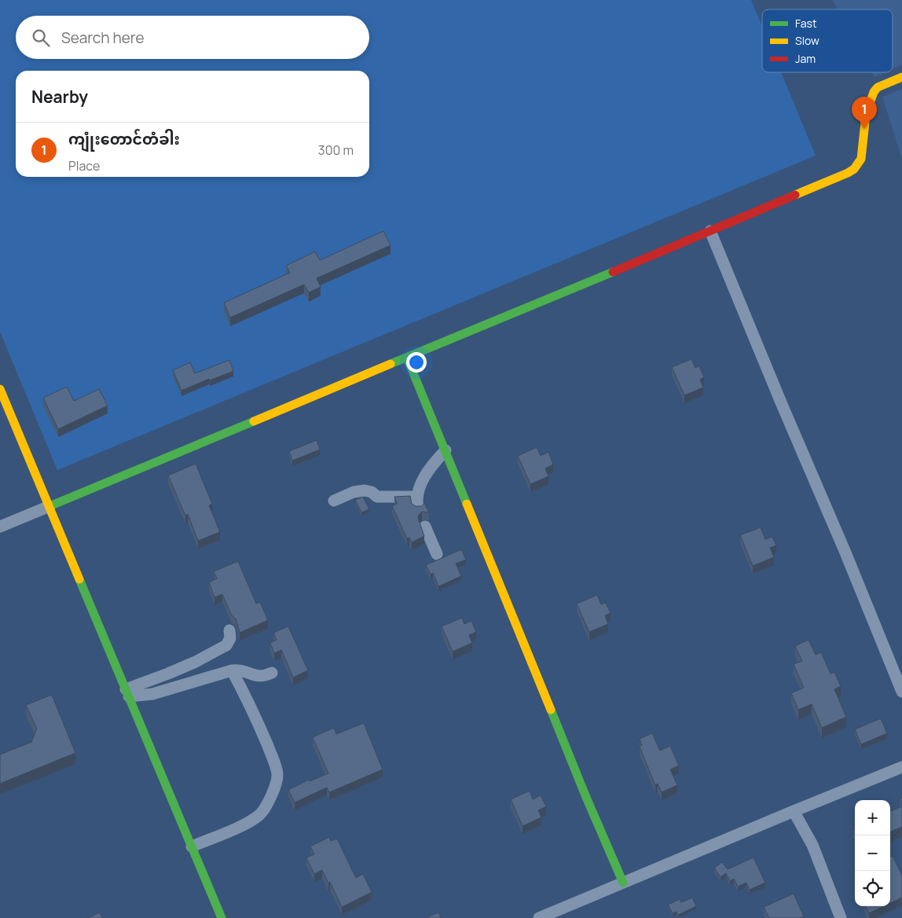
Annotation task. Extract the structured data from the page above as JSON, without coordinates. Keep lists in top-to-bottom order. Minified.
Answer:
{"legend":["Fast","Slow","Jam"],"page":{"search":"Search here","heading":"Nearby","pins":"1","list":[{"mark":"1","name":"ကျုံးတောင်တံခါး","note":"Place","value":"300 m"}],"map_buttons":["+","−"]}}
